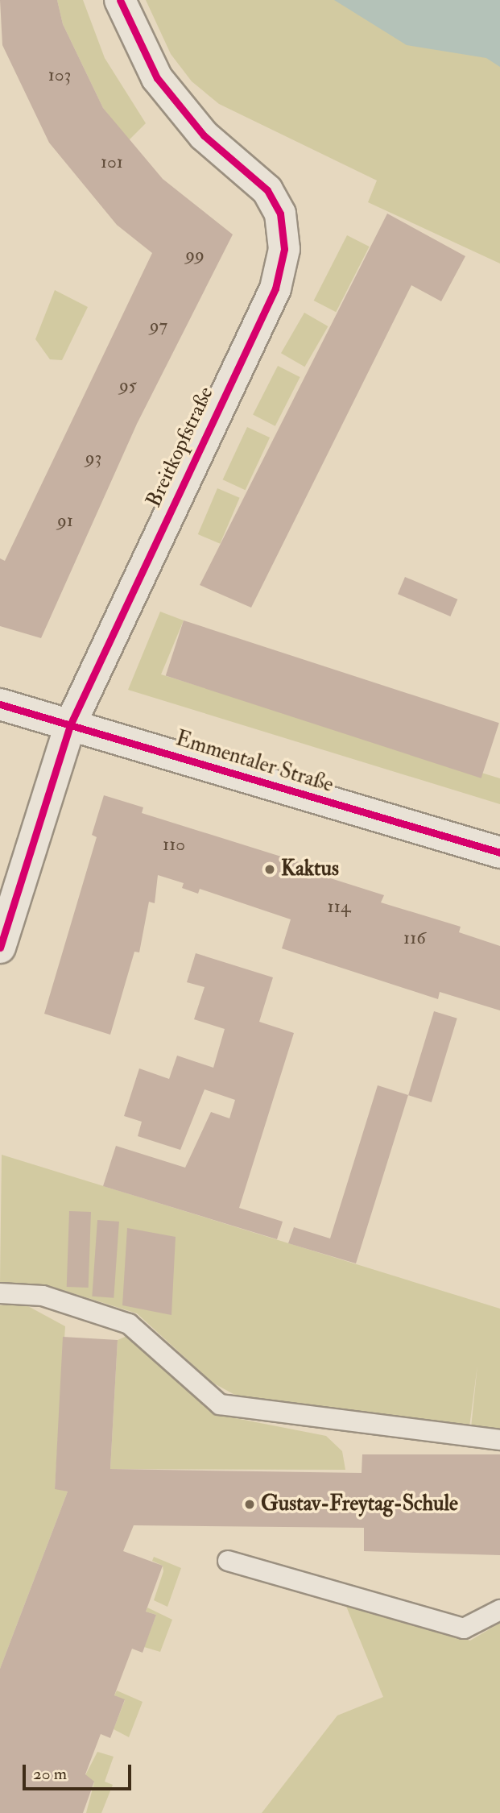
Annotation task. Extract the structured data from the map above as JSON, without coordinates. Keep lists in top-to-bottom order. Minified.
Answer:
{"streets":{"street":["Breitkopfstraße","Emmentaler Straße"]},"crossings":[["Breitkopfstraße","Emmentaler Straße"]],"places":["Kaktus","Gustav-Freytag-Schule"],"house_numbers":["103","101","99","97","95","93","91","110","114","116"],"scale_bar":"20 m"}
